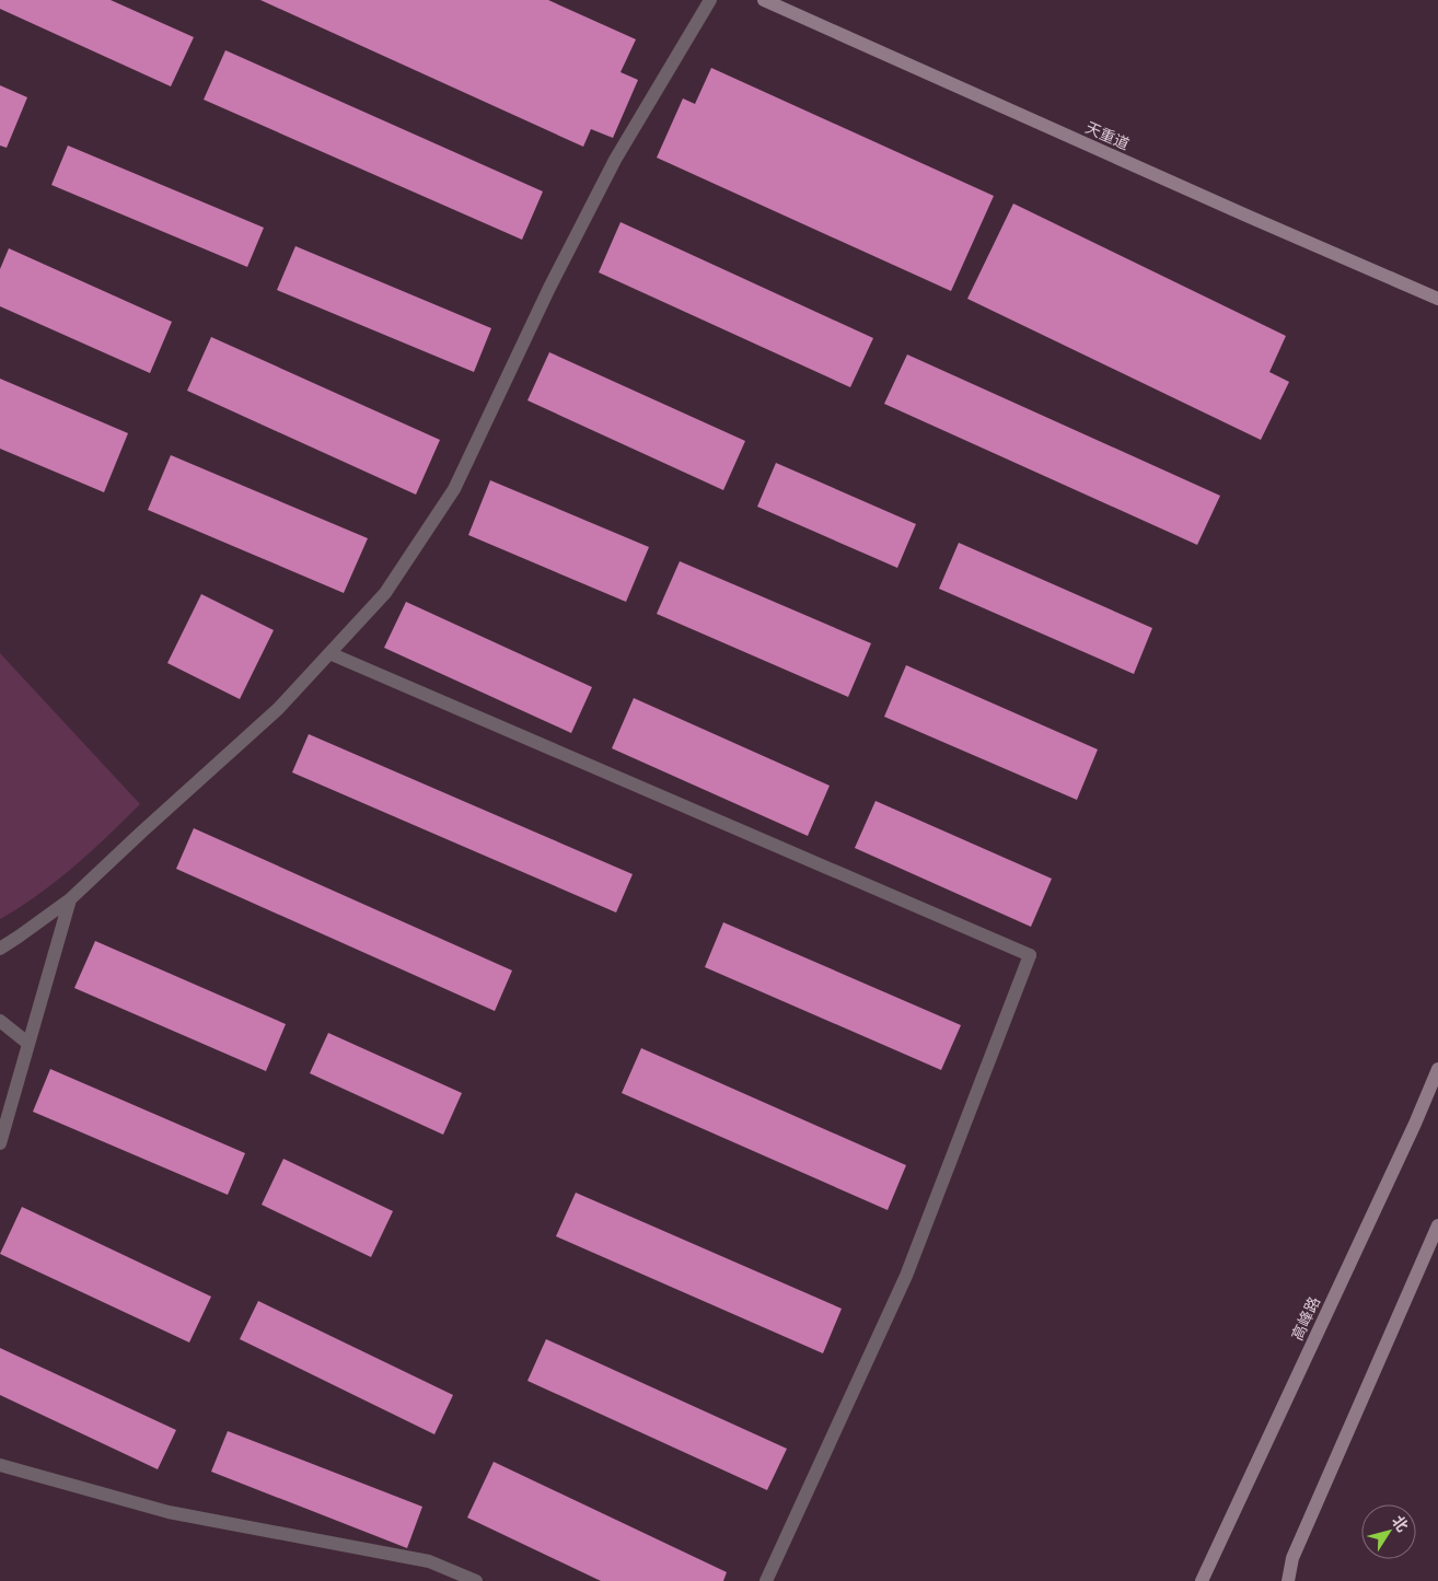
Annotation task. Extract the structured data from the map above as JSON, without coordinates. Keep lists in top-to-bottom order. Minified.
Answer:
{"streets":{"main road":["天重道","高峰路"]},"north":"top right"}
